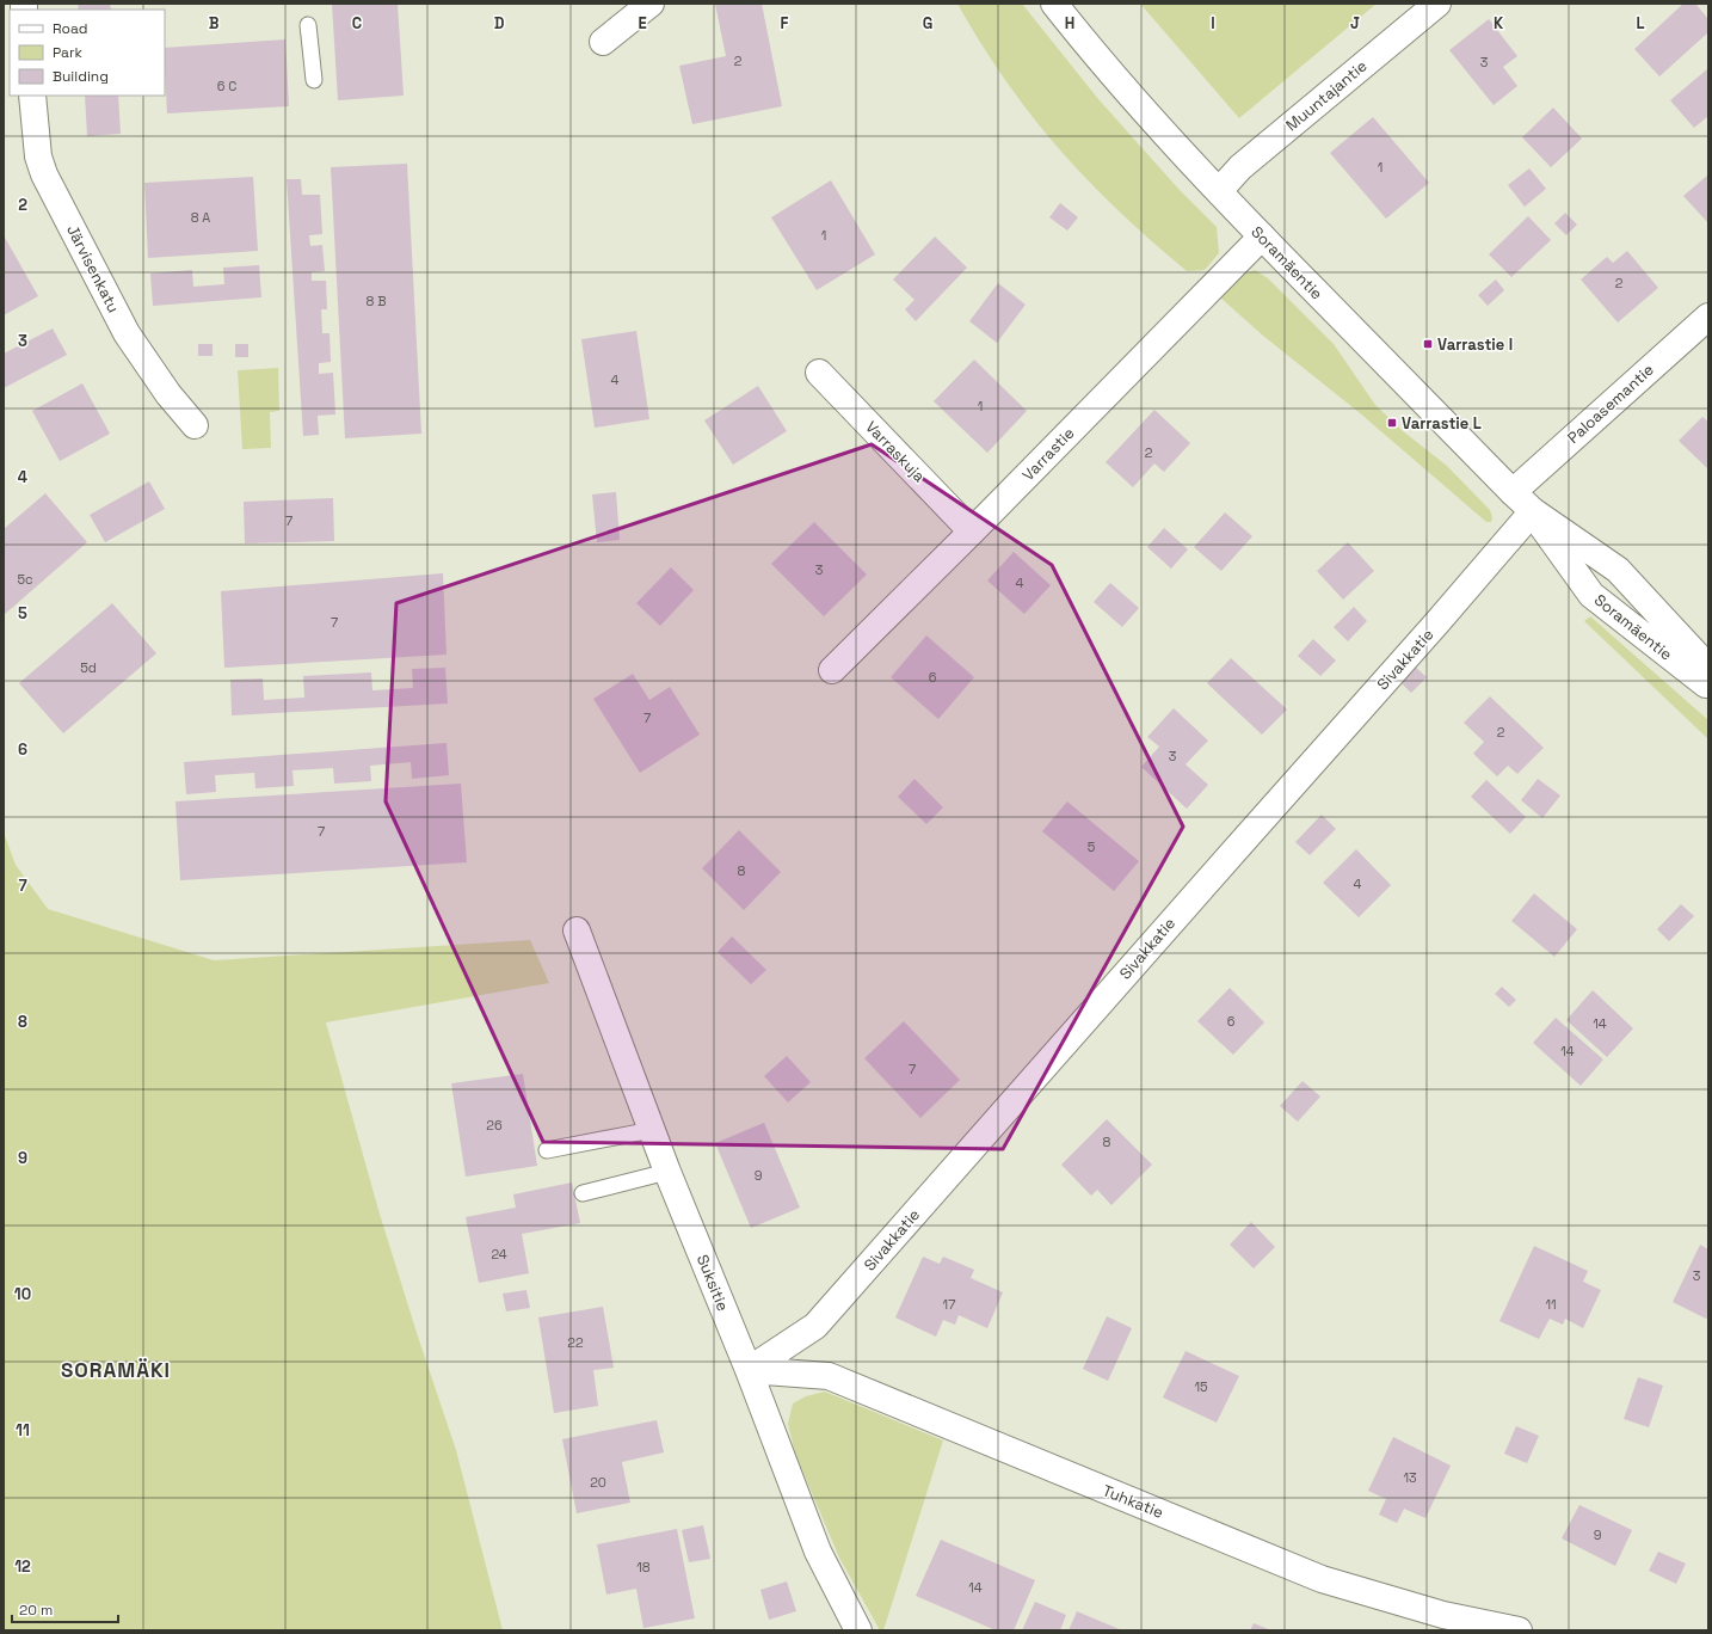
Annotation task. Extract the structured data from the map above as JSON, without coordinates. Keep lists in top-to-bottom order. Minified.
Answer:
{"streets":{"street":["Muuntajantie","Soramäentie","Järvisenkatu","Paloasemantie","Varraskuja","Varrastie","Sivakkatie","Suksitie","Tuhkatie"]},"crossings":[["Muuntajantie","Soramäentie"],["Soramäentie","Paloasemantie"],["Soramäentie","Varrastie"],["Soramäentie","Sivakkatie"],["Varraskuja","Varrastie"],["Sivakkatie","Suksitie"],["Sivakkatie","Tuhkatie"],["Suksitie","Tuhkatie"]],"districts":["SORAMÄKI"],"places":{"transit":["Varrastie I","Varrastie L"]},"house_numbers":["2","3","6 C","1","8 A","1","2","8 B","4","1","2","7","3","5c","4","7","5d","6","7","2","3","7","5","8","4","6","14","14","7","26","8","9","24","3","17","11","22","15","13","20","9","18","14"],"legend":["Road","Park","Building"],"scale_bar":"20 m","grid":{"columns":["B","C","D","E","F","G","H","I","J","K","L"],"rows":["2","3","4","5","6","7","8","9","10","11","12"]}}
